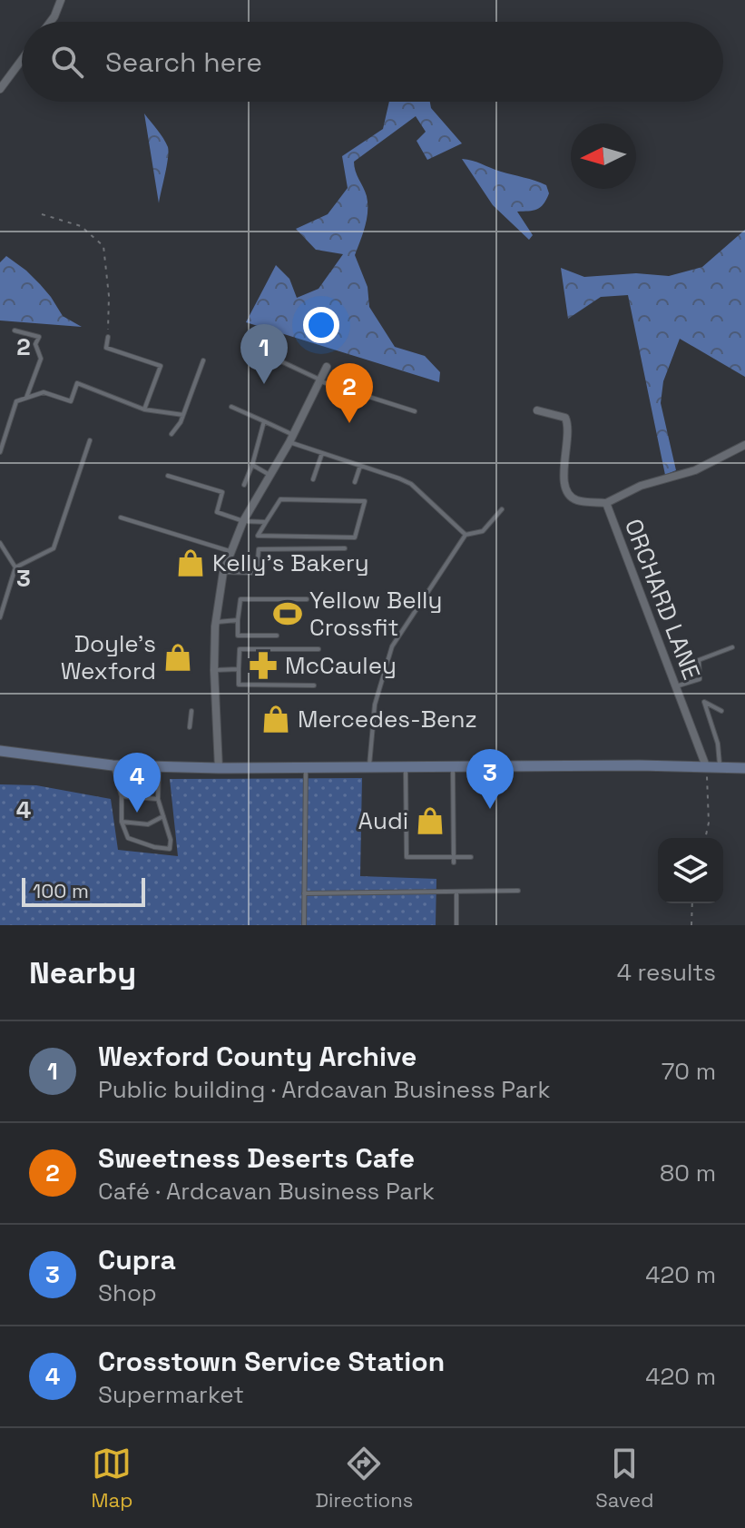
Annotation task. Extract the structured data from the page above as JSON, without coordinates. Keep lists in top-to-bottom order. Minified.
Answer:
{"streets":{"street":["ORCHARD LANE"]},"places":{"shop":["Kelly's Bakery","Doyle's Wexford","Mercedes-Benz","Audi"],"sports":["Yellow Belly Crossfit"],"pharmacy":["McCauley"]},"scale_bar":"100 m","north":"left","page":{"search":"Search here","pins":["1","2","3","4"],"scale":"100 m","heading":["Nearby","4 results"],"list":[{"mark":"1","name":"Wexford County Archive","note":"Public building · Ardcavan Business Park","value":"70 m"},{"mark":"2","name":"Sweetness Deserts Cafe","note":"Café · Ardcavan Business Park","value":"80 m"},{"mark":"3","name":"Cupra","note":"Shop","value":"420 m"},{"mark":"4","name":"Crosstown Service Station","note":"Supermarket","value":"420 m"}],"nav":["Map","Directions","Saved"]},"grid":{"rows":["2","3","4"]}}
